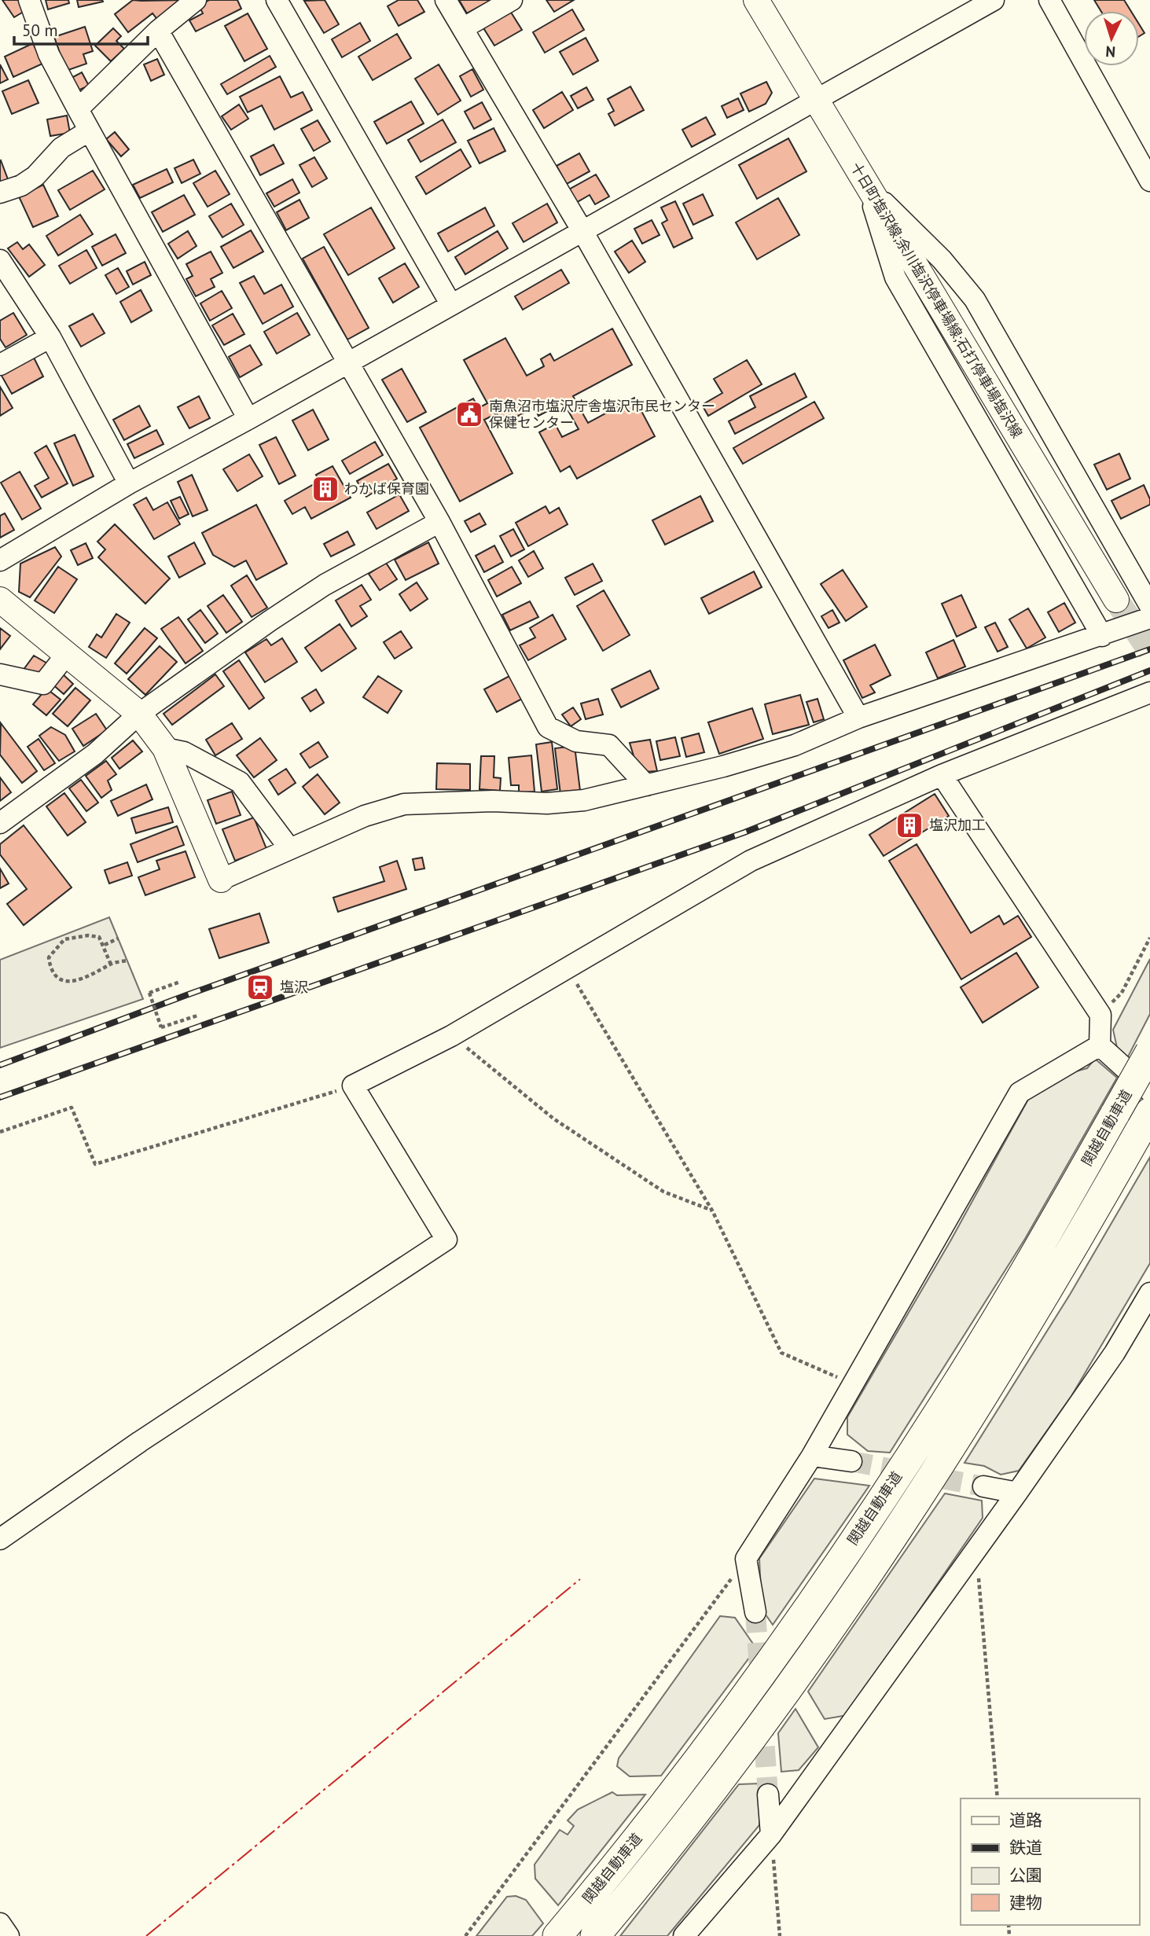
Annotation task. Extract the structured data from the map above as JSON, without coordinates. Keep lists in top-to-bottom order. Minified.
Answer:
{"streets":{"highway":["関越自動車道"],"main road":["十日町塩沢線;余川塩沢停車場線;石打停車場塩沢線"]},"places":{"public building":["南魚沼市塩沢庁舎塩沢市民センター 保健センター"],"building":["わかば保育園","塩沢加工"],"station":["塩沢"]},"legend":["道路","鉄道","公園","建物"],"scale_bar":"50 m","north":"bottom"}
